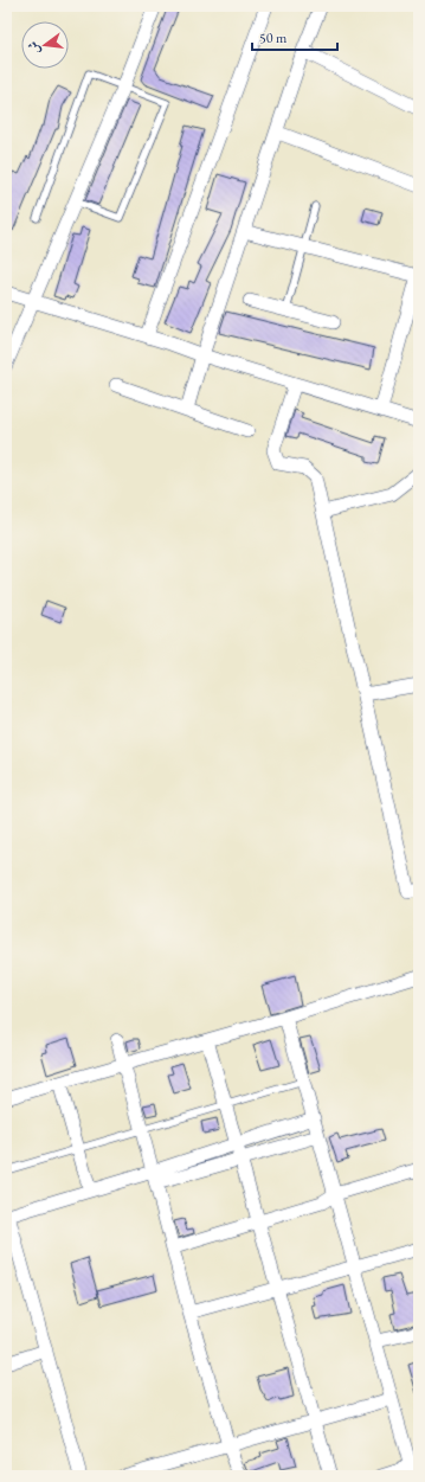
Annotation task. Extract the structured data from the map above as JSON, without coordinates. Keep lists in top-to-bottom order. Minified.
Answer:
{"scale_bar":"50 m","north":"left"}
